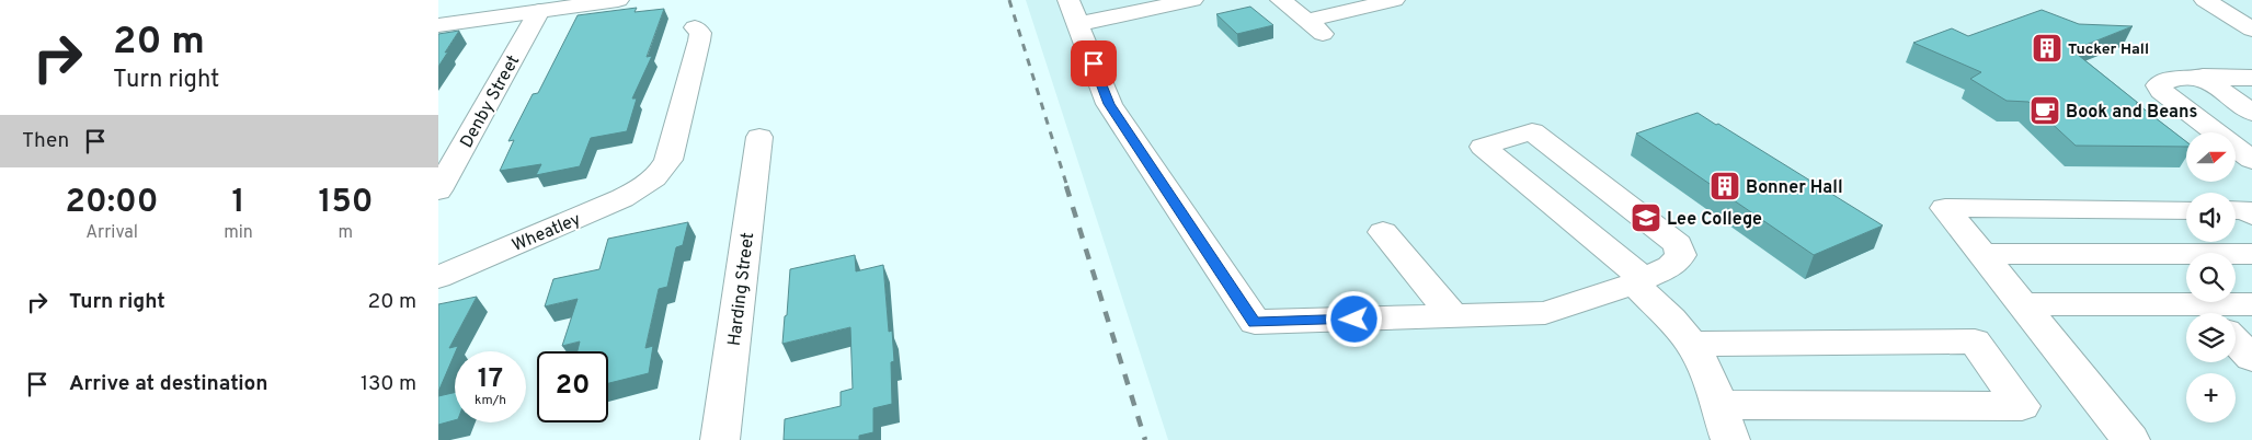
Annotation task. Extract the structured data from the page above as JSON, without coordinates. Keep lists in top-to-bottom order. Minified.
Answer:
{"streets":{"street":["Denby Street","Wheatley","Harding Street"]},"places":{"building":["Tucker Hall","Bonner Hall"],"cafe":["Book and Beans"],"school or university":["Lee College"]},"north":"right","page":{"turn":["20 m","Turn right"],"then":"Then","map_buttons":"+","eta":["20:00","Arrival","1","min","150","m"],"list":[{"name":"Turn right","value":"20 m"},{"name":"Arrive at destination","value":"130 m"}],"speed":"17 km/h","limit":"20"}}
